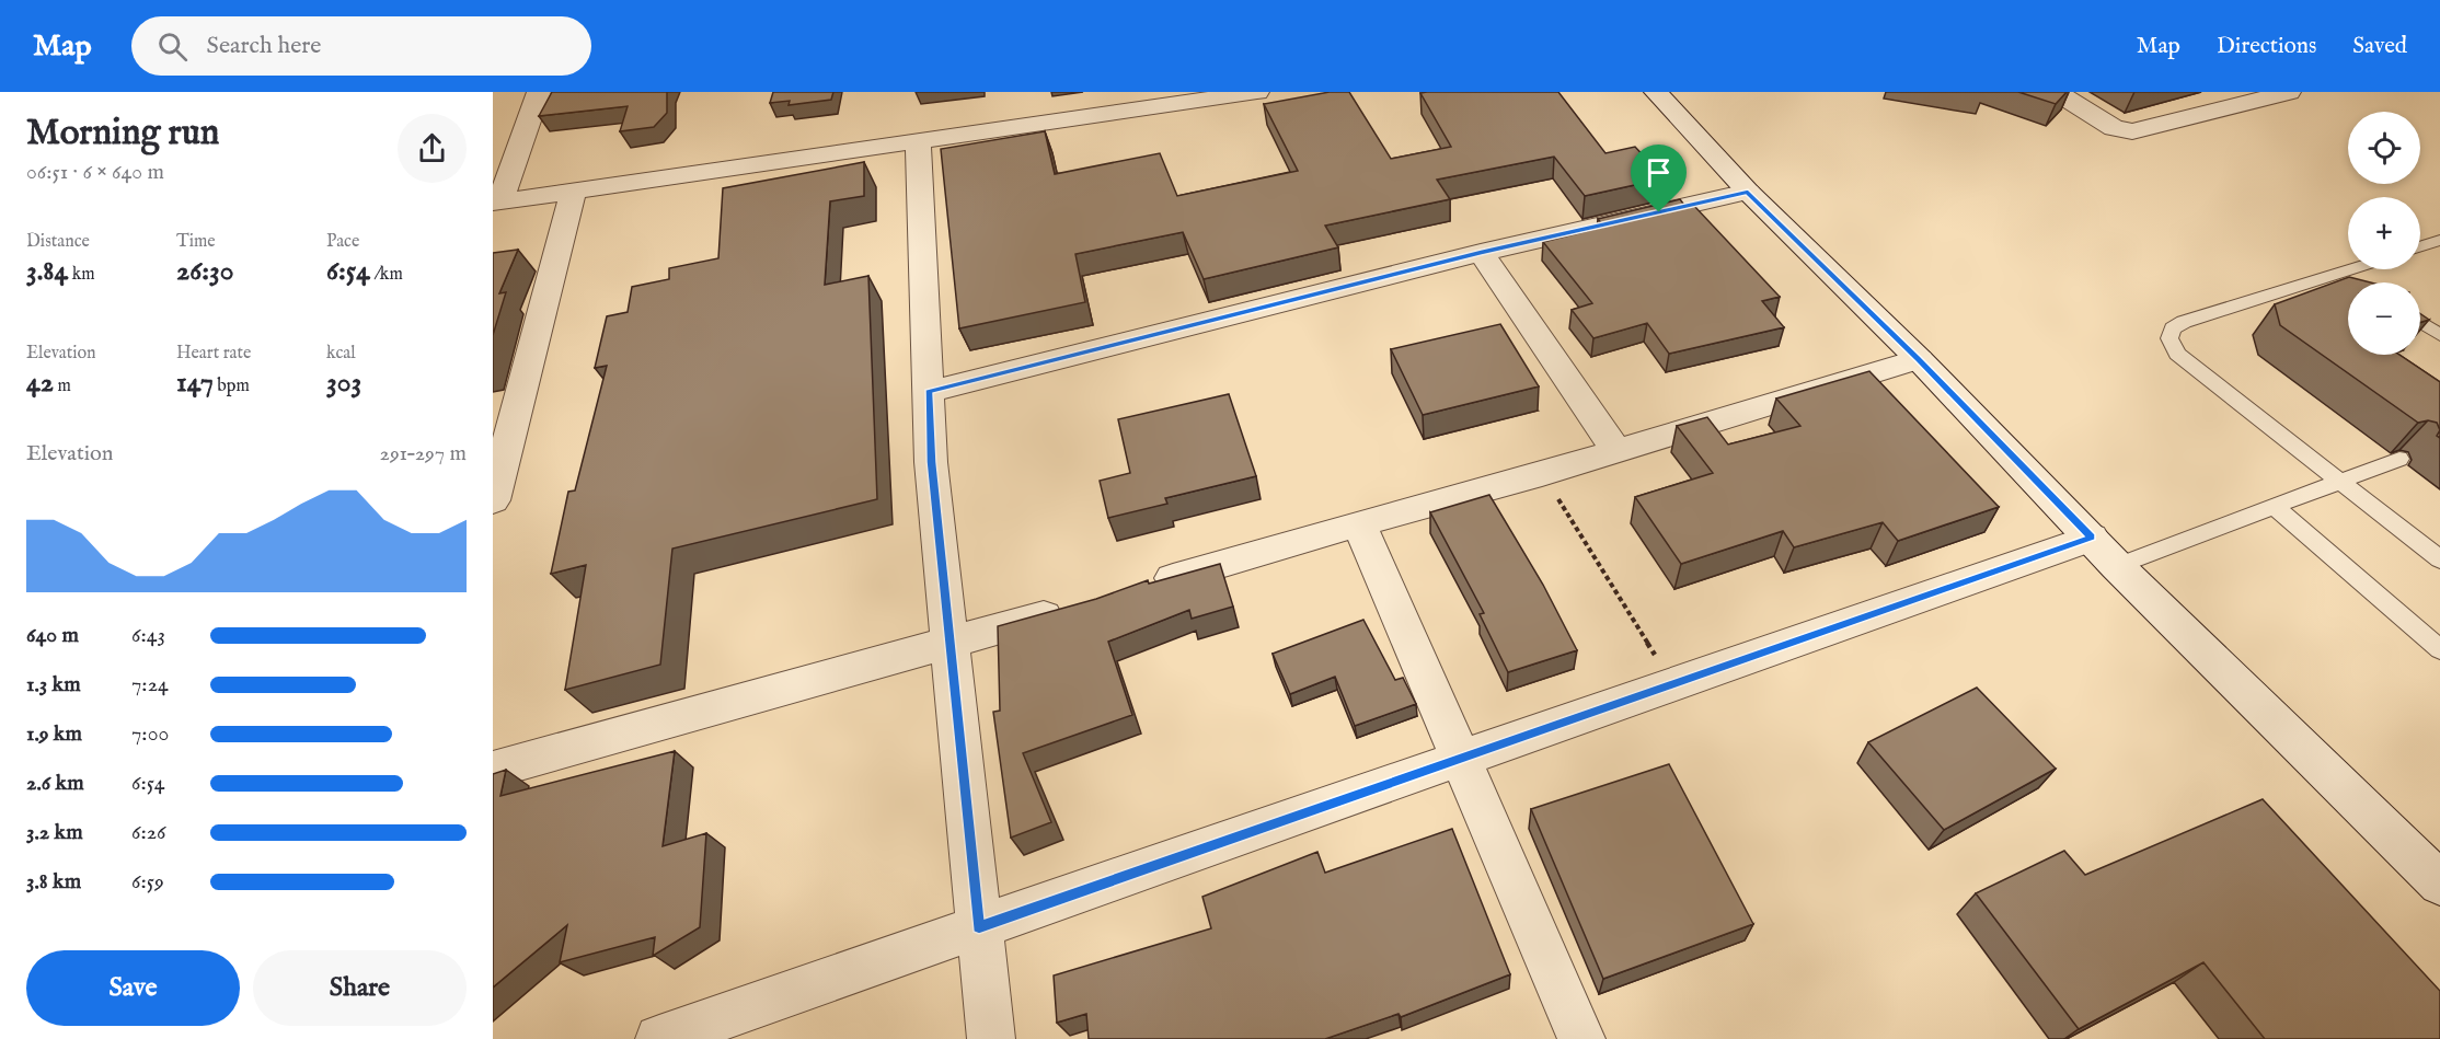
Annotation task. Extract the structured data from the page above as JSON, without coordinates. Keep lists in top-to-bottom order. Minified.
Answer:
{"page":{"header":"Map","search":"Search here","nav":["Map","Directions","Saved"],"heading":["Morning run","06:51 · 6 × 640 m"],"map_buttons":["+","−"],"stats":[["Distance","3.84 km"],["Time","26:30"],["Pace","6:54 /km"],["Elevation","42 m"],["Heart rate","147 bpm"],["kcal","303"]],"chart":["Elevation","291–297 m"],"list":[{"name":"640 m","note":"6:43"},{"name":"1.3 km","note":"7:24"},{"name":"1.9 km","note":"7:00"},{"name":"2.6 km","note":"6:54"},{"name":"3.2 km","note":"6:26"},{"name":"3.8 km","note":"6:59"}],"buttons":["Save","Share"]}}
